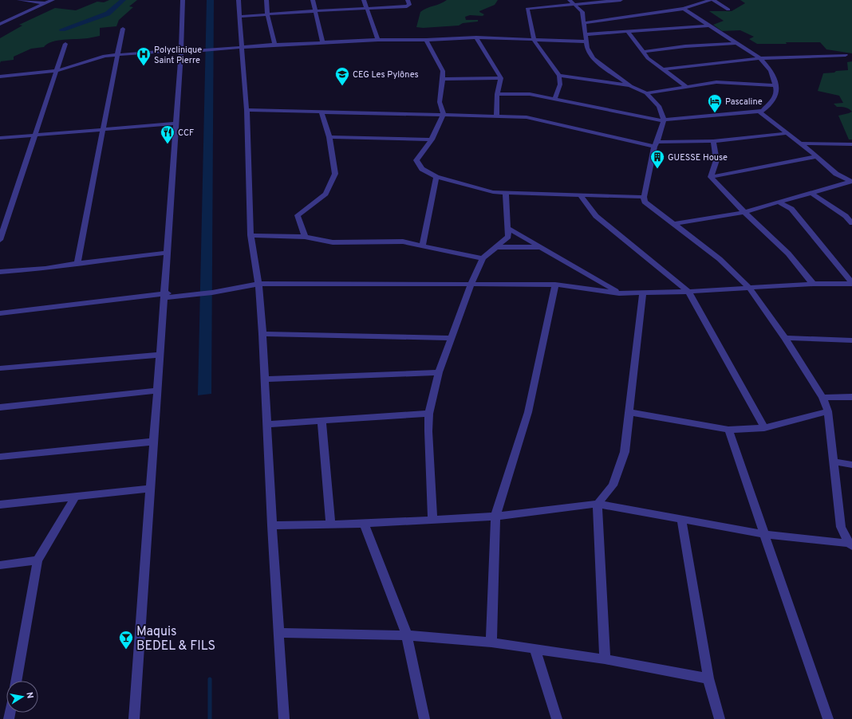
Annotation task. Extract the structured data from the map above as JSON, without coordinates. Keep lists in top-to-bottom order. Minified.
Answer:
{"places":{"hospital":["Polyclinique Saint Pierre"],"school or university":["CEG Les Pylônes"],"hotel":["Pascaline"],"restaurant":["CCF"],"building":["GUESSE House"],"bar":["Maquis BEDEL & FILS"]},"north":"right"}
